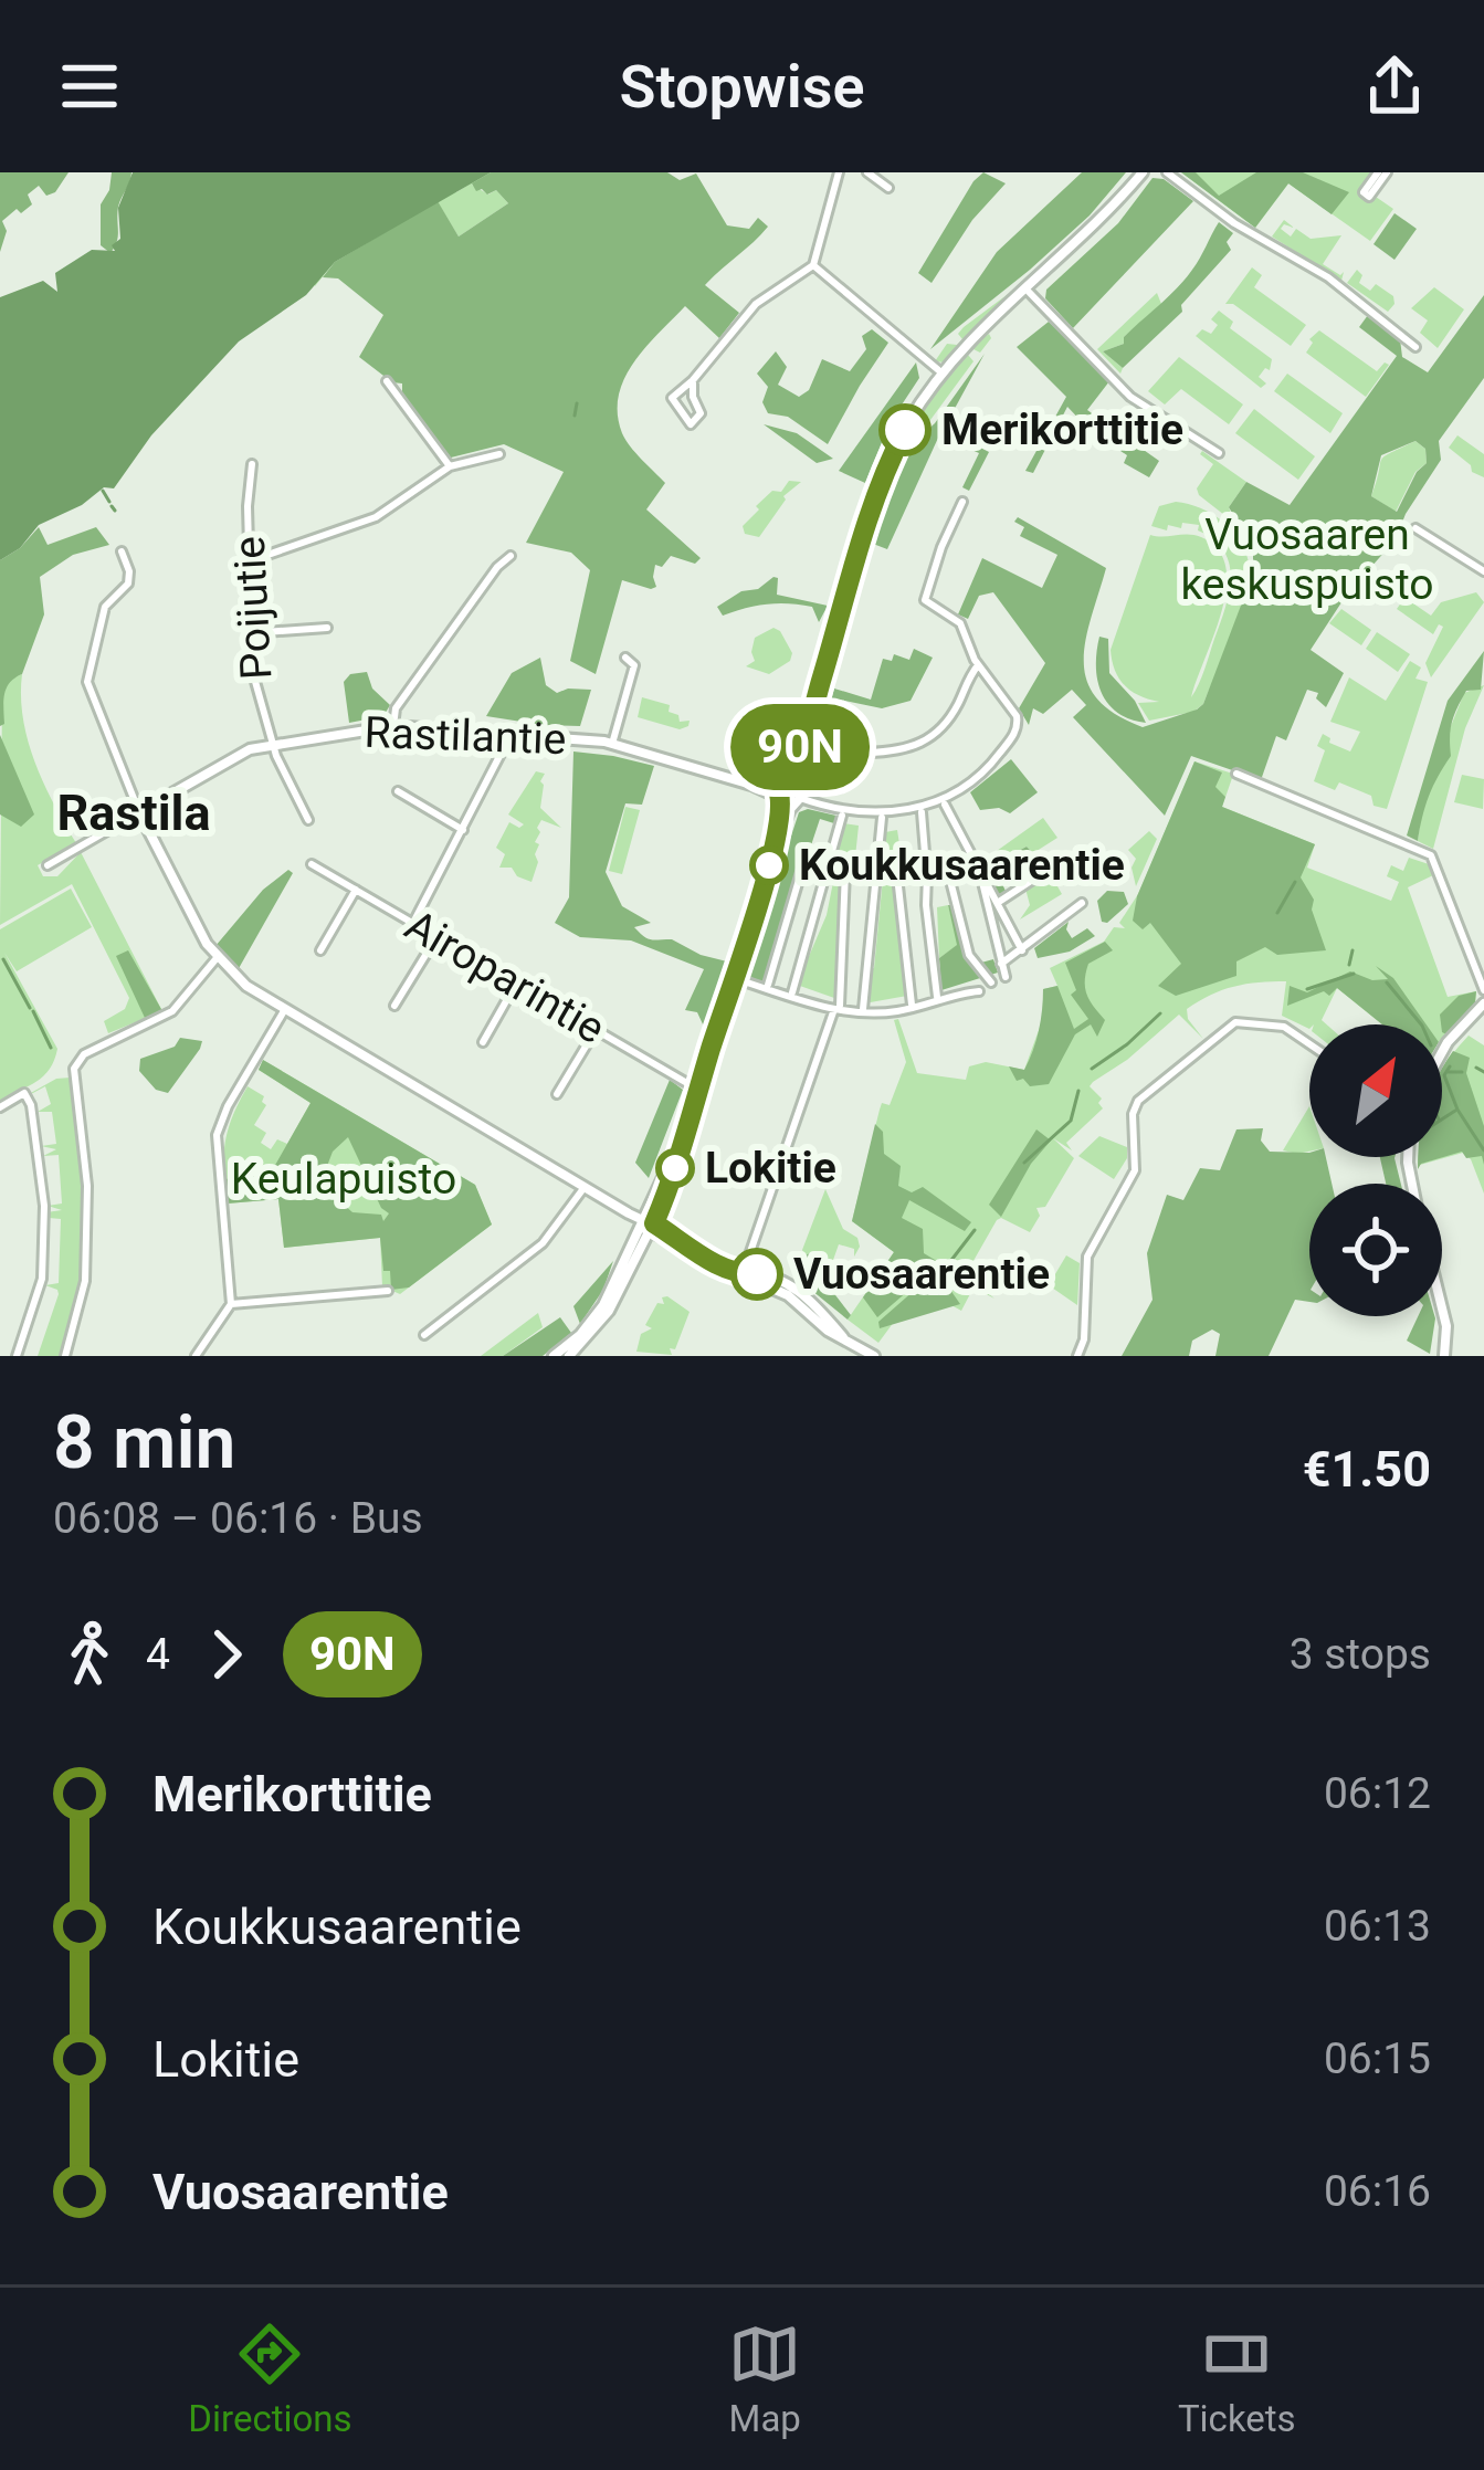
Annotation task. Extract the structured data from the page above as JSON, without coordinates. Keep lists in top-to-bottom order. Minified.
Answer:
{"streets":{"street":["Poijutie","Rastilantie","Airoparintie"]},"crossings":[["Poijutie","Rastilantie"]],"districts":["Rastila"],"parks":["Vuosaaren keskuspuisto","Keulapuisto"],"places":["Merikorttitie","Koukkusaarentie","Lokitie","Vuosaarentie"],"lines":["bus line 90N"],"north":"top right","page":{"header":"Stopwise","on_map":"90N","heading":["8 min","06:08 – 06:16 · Bus","€1.50"],"legs":["4","90N","3 stops"],"list":[{"name":"Merikorttitie","value":"06:12"},{"name":"Koukkusaarentie","value":"06:13"},{"name":"Lokitie","value":"06:15"},{"name":"Vuosaarentie","value":"06:16"}],"tabs":["Directions","Map","Tickets"]}}
